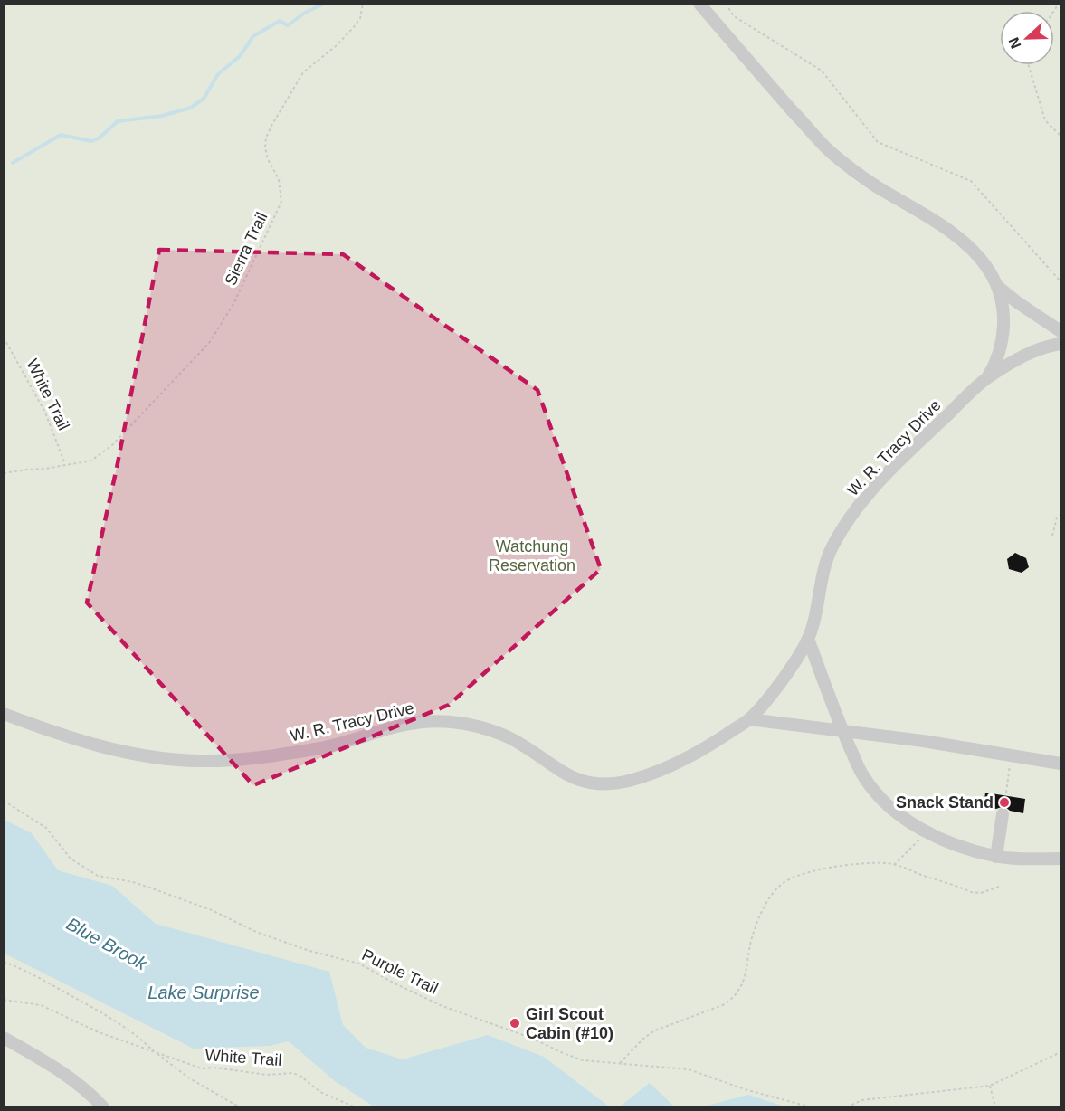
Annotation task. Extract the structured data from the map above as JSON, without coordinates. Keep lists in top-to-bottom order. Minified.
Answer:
{"streets":{"street":["W. R. Tracy Drive"],"path":["Sierra Trail","White Trail","Purple Trail"]},"crossings":[["Sierra Trail","White Trail"]],"water":["Blue Brook","Lake Surprise"],"parks":["Watchung Reservation"],"places":["Snack Stand","Girl Scout Cabin (#10)"],"north":"left"}
